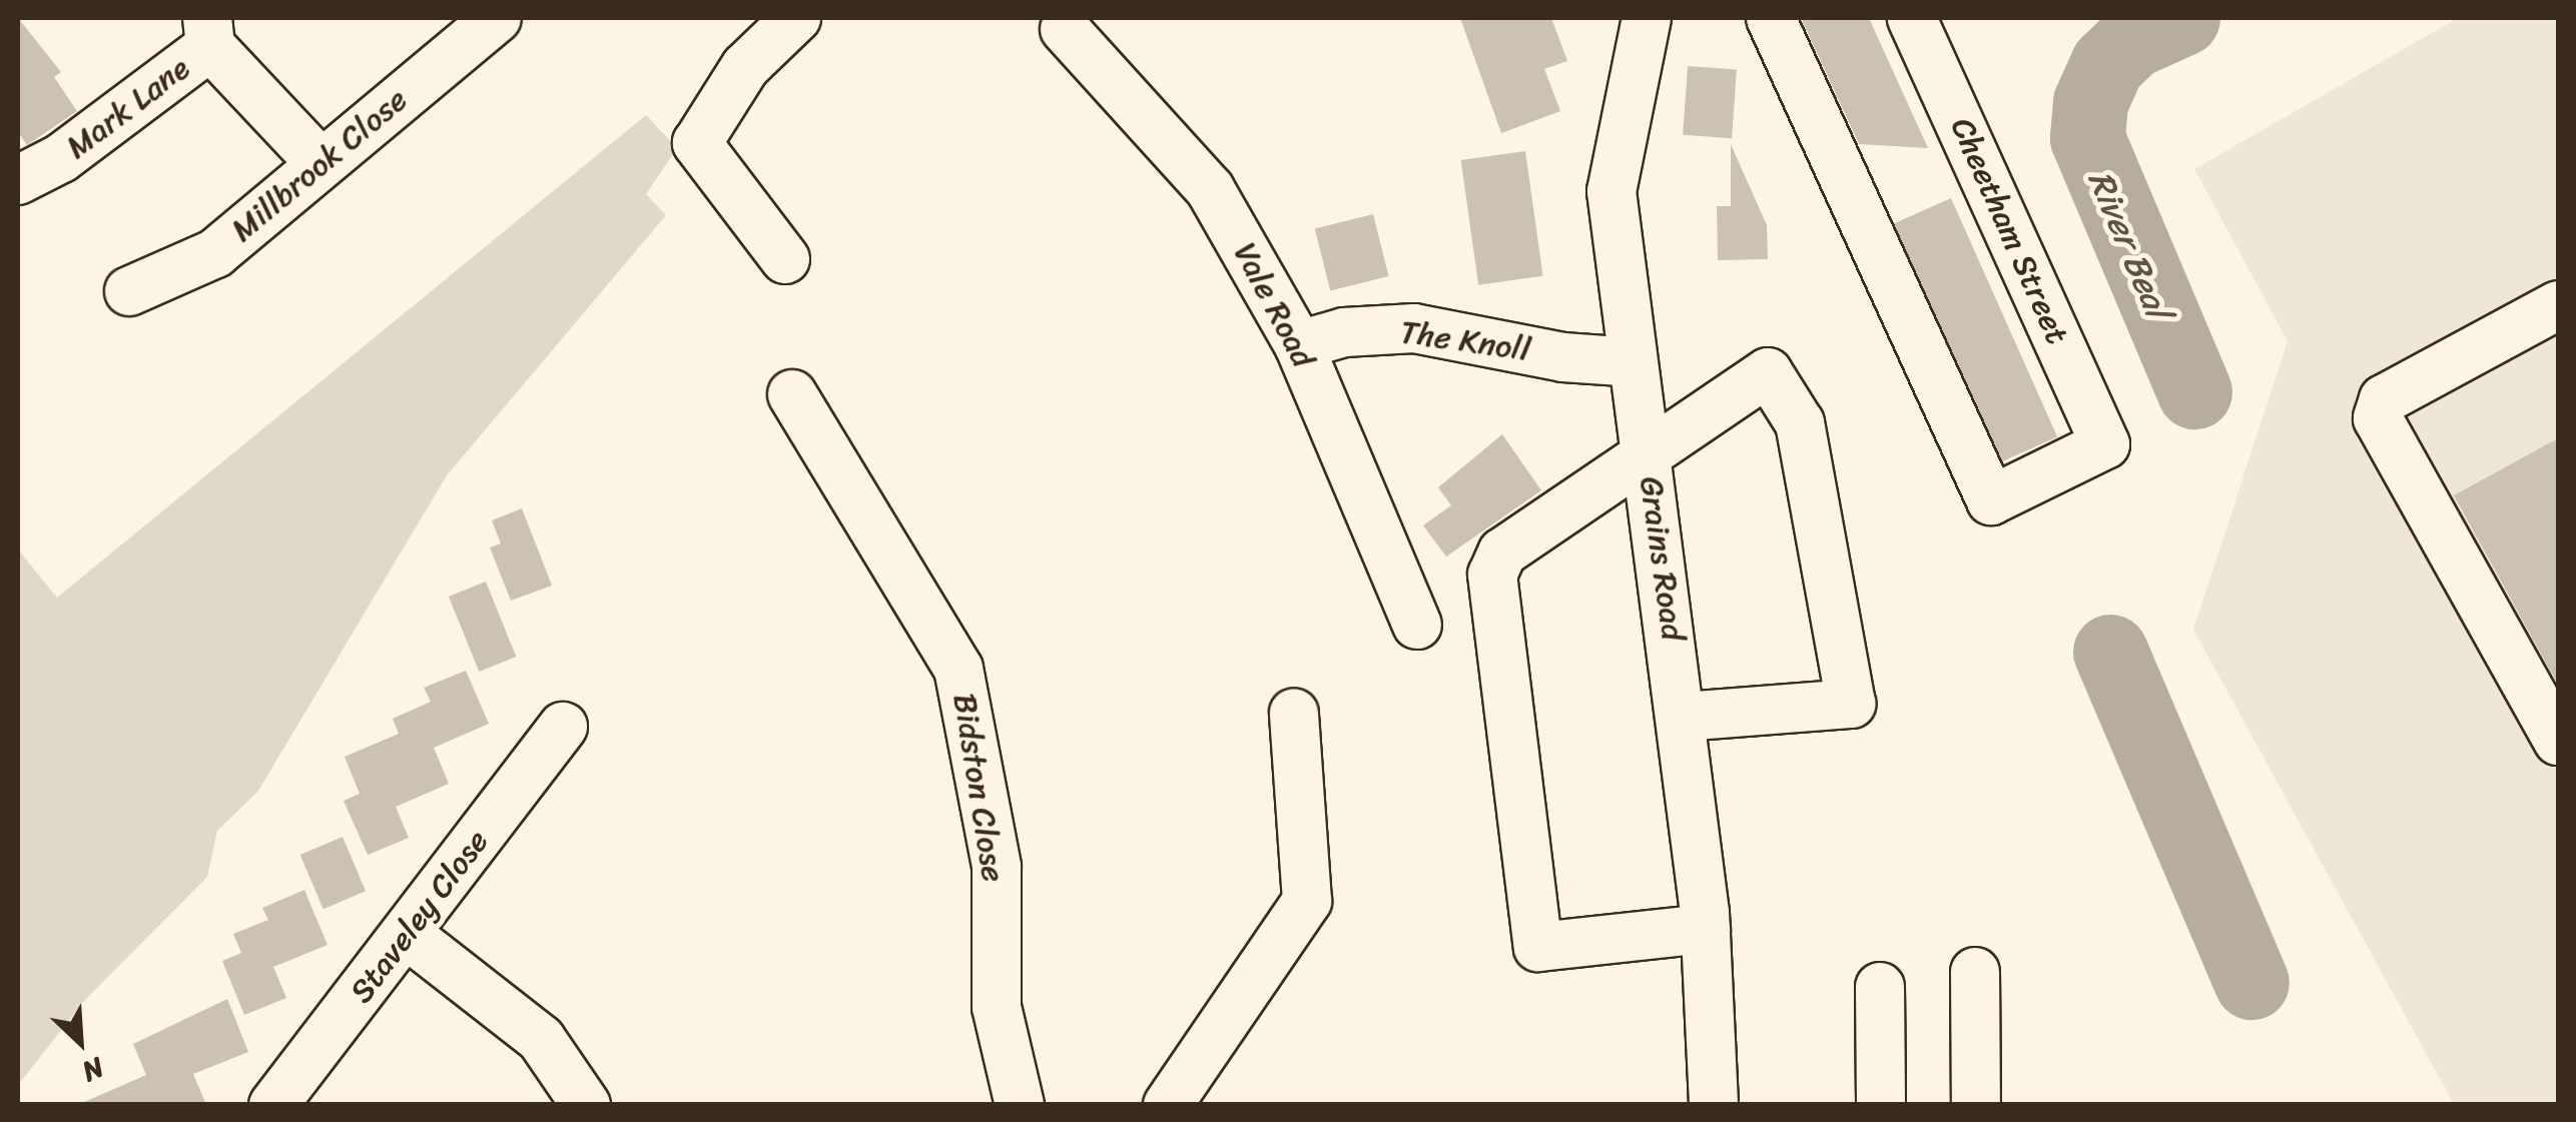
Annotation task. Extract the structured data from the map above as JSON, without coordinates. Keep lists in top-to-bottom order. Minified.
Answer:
{"streets":{"street":["Mark Lane","Millbrook Close","Cheetham Street","Vale Road","The Knoll","Grains Road","Bidston Close","Staveley Close"]},"crossings":[["Vale Road","The Knoll"],["The Knoll","Grains Road"]],"water":["River Beal"],"north":"bottom right"}
